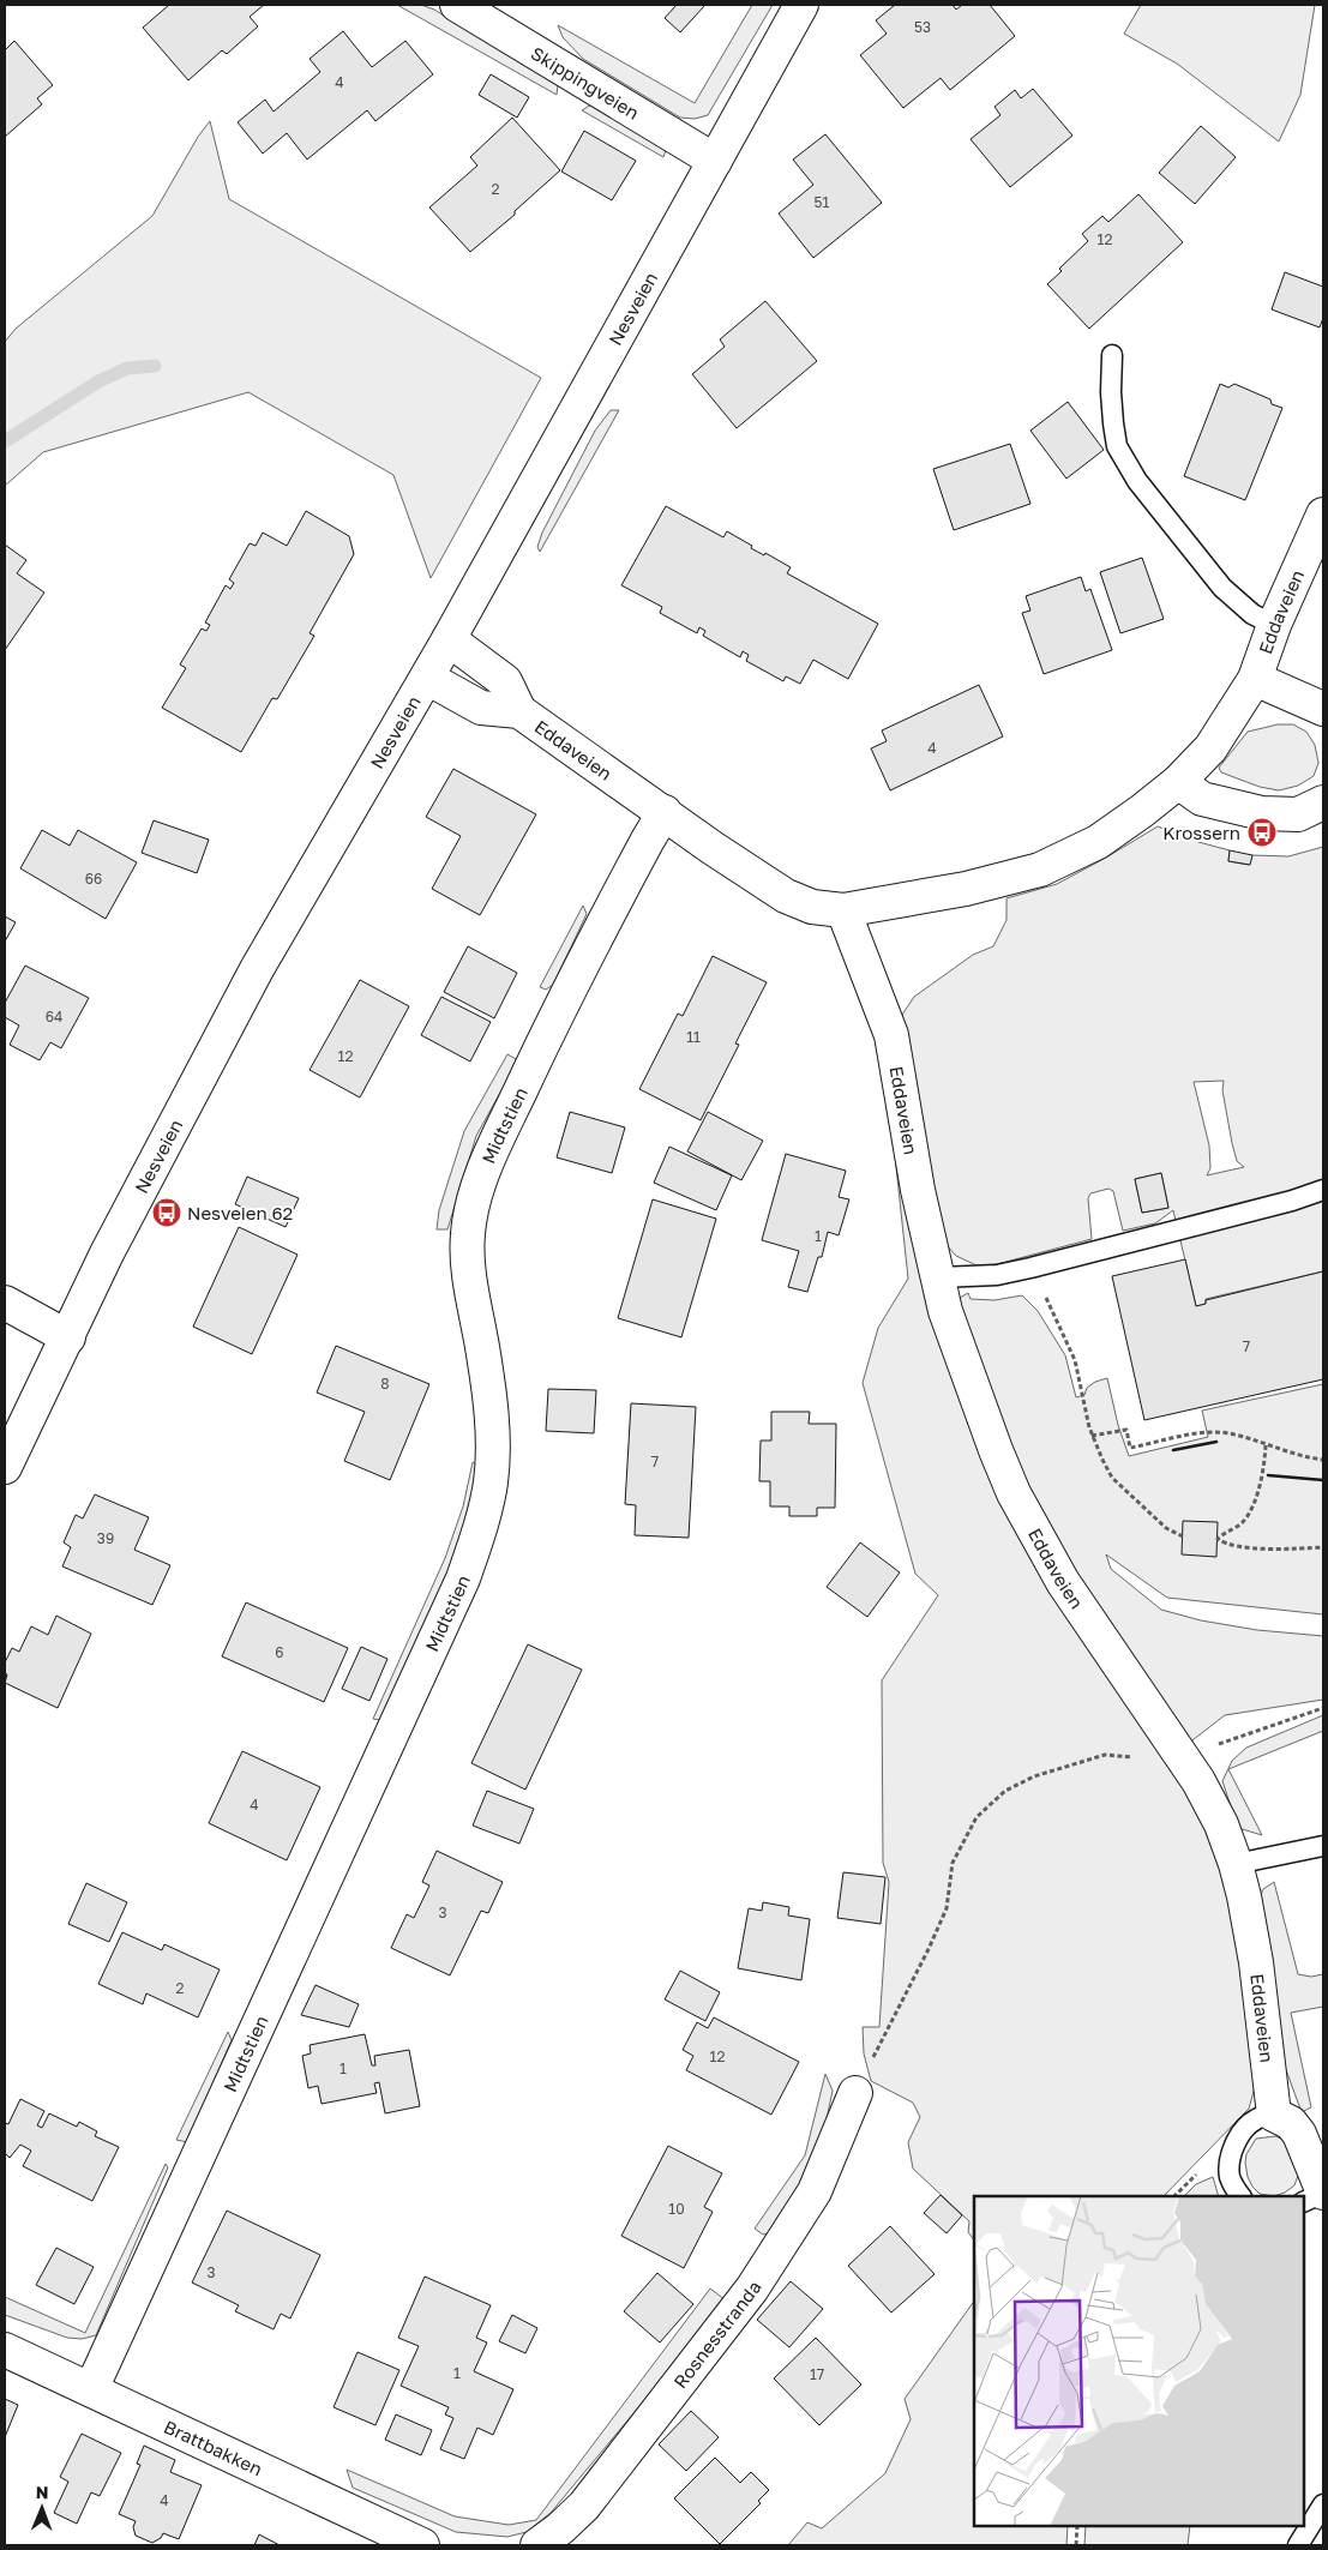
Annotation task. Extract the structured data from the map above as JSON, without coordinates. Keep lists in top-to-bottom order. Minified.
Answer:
{"streets":{"street":["Skippingveien","Nesveien","Eddaveien","Midtstien","Rosnesstranda","Brattbakken"]},"crossings":[["Skippingveien","Nesveien"],["Nesveien","Eddaveien"],["Eddaveien","Midtstien"],["Midtstien","Brattbakken"]],"places":{"bus stop":["Krossern","Nesveien 62"]},"house_numbers":["53","4","2","51","12","4","66","64","11","12","1","7","8","7","39","6","4","3","2","12","1","10","3","1","17","4"],"north":"top"}
